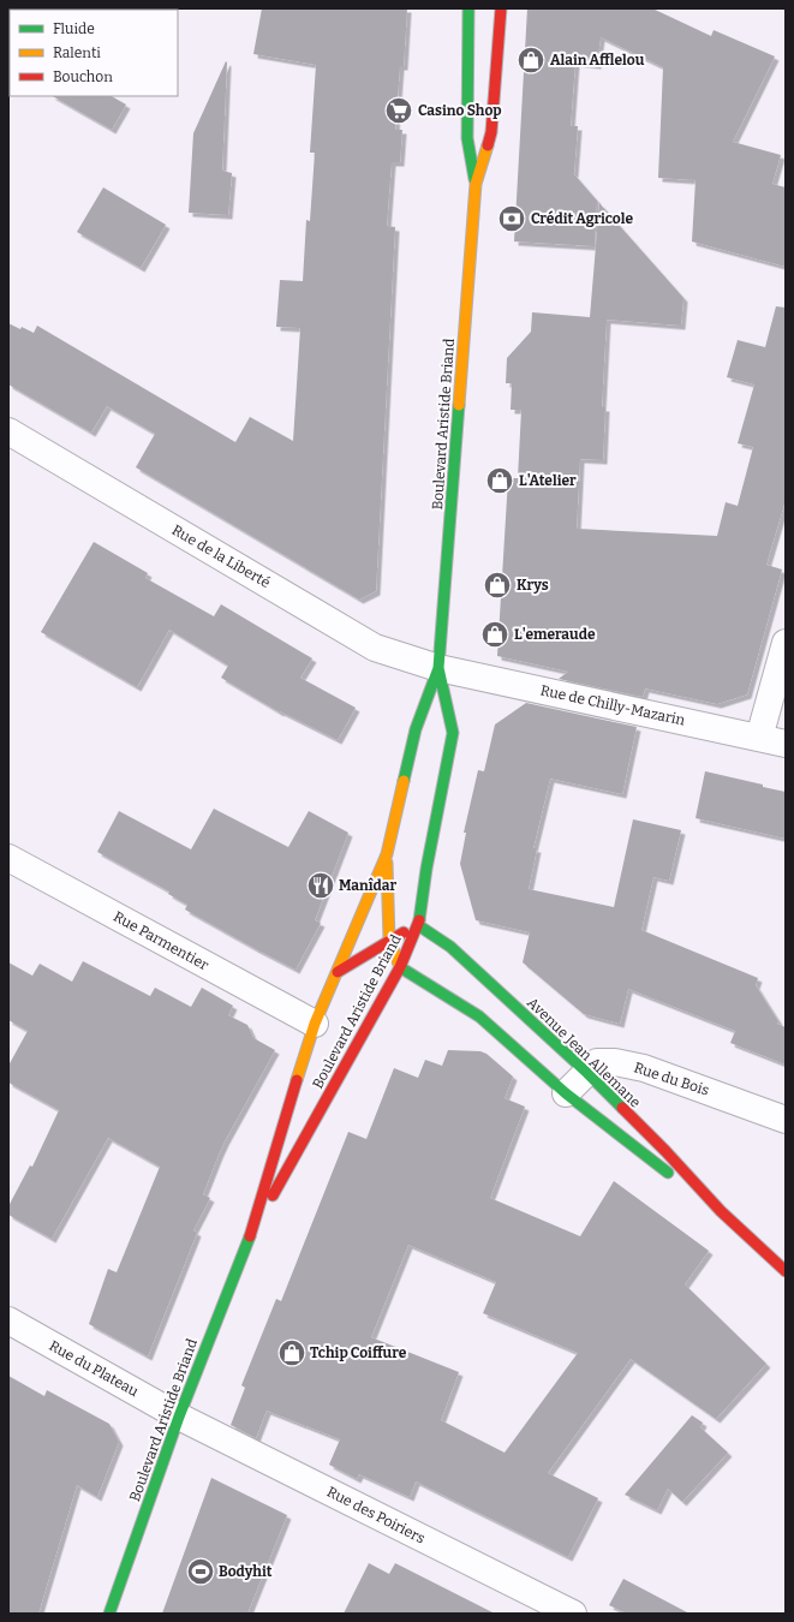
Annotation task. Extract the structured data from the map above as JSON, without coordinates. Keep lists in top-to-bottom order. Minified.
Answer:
{"streets":{"main road":["Boulevard Aristide Briand","Avenue Jean Allemane"],"street":["Rue de la Liberté","Rue de Chilly-Mazarin","Rue Parmentier","Rue du Bois","Rue du Plateau","Rue des Poiriers"]},"crossings":[["Boulevard Aristide Briand","Rue de la Liberté"],["Boulevard Aristide Briand","Rue de Chilly-Mazarin"],["Boulevard Aristide Briand","Rue Parmentier"],["Boulevard Aristide Briand","Avenue Jean Allemane"],["Boulevard Aristide Briand","Rue du Plateau"],["Boulevard Aristide Briand","Rue des Poiriers"],["Rue de la Liberté","Rue de Chilly-Mazarin"],["Avenue Jean Allemane","Rue du Bois"],["Rue du Plateau","Rue des Poiriers"]],"places":{"shop":["Alain Afflelou","L'Atelier","Krys","L'emeraude","Tchip Coiffure"],"supermarket":["Casino Shop"],"bank":["Crédit Agricole"],"restaurant":["Manîdar"],"sports":["Bodyhit"]},"legend":["Fluide","Ralenti","Bouchon"]}
